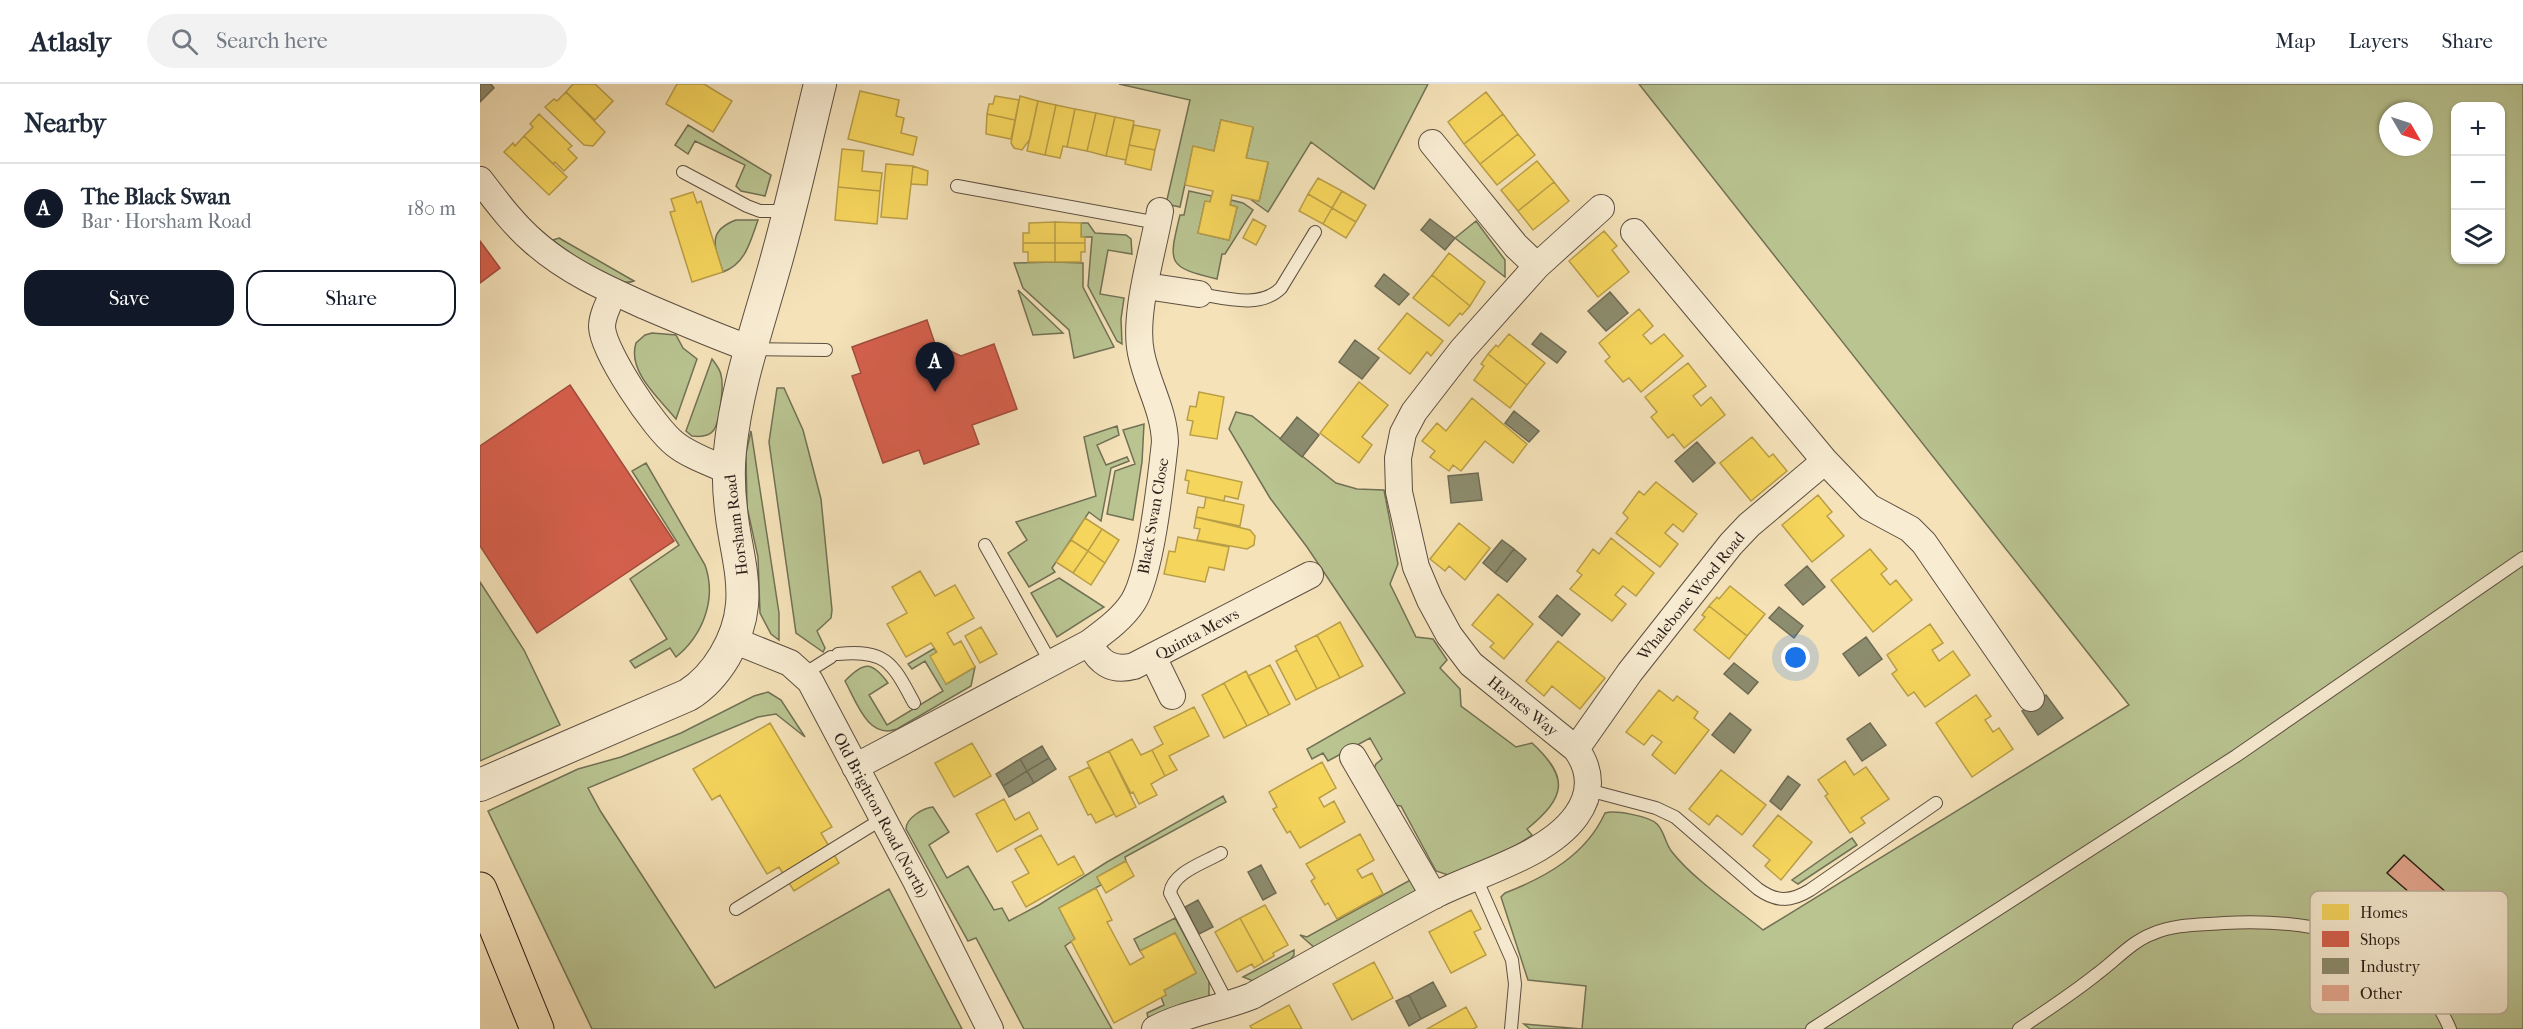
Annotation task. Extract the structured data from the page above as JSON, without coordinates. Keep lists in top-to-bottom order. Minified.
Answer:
{"streets":{"street":["Black Swan Close","Horsham Road","Whalebone Wood Road","Quinta Mews","Haynes Way","Old Brighton Road (North)"]},"crossings":[["Black Swan Close","Quinta Mews"],["Black Swan Close","Old Brighton Road (North)"],["Horsham Road","Old Brighton Road (North)"],["Whalebone Wood Road","Haynes Way"]],"legend":["Homes","Shops","Industry","Other"],"north":"bottom right","page":{"header":"Atlasly","search":"Search here","nav":["Map","Layers","Share"],"heading":"Nearby","map_buttons":["+","−"],"list":[{"mark":"A","name":"The Black Swan","note":"Bar · Horsham Road","value":"180 m"}],"buttons":["Save","Share"],"pins":"A"}}
